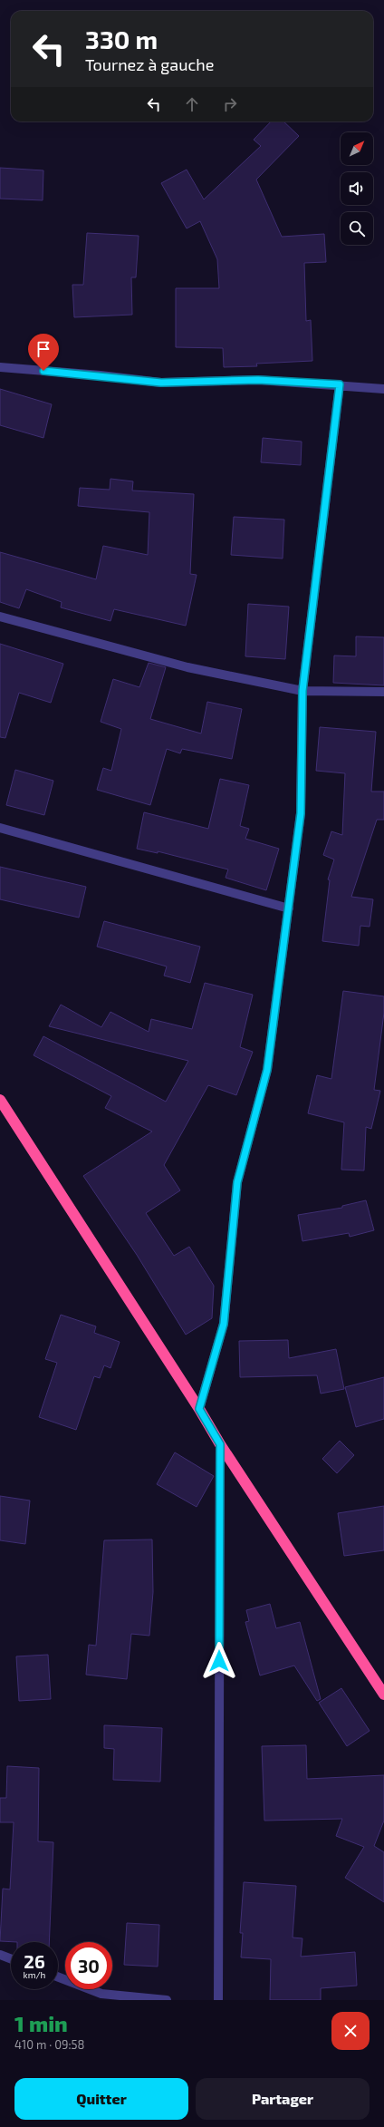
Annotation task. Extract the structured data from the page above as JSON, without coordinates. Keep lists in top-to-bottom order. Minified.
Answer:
{"north":"top right","page":{"turn":["330 m","Tournez à gauche"],"speed":"26 km/h","limit":"30","heading":["1 min","410 m · 09:58"],"buttons":["Quitter","Partager"]}}
